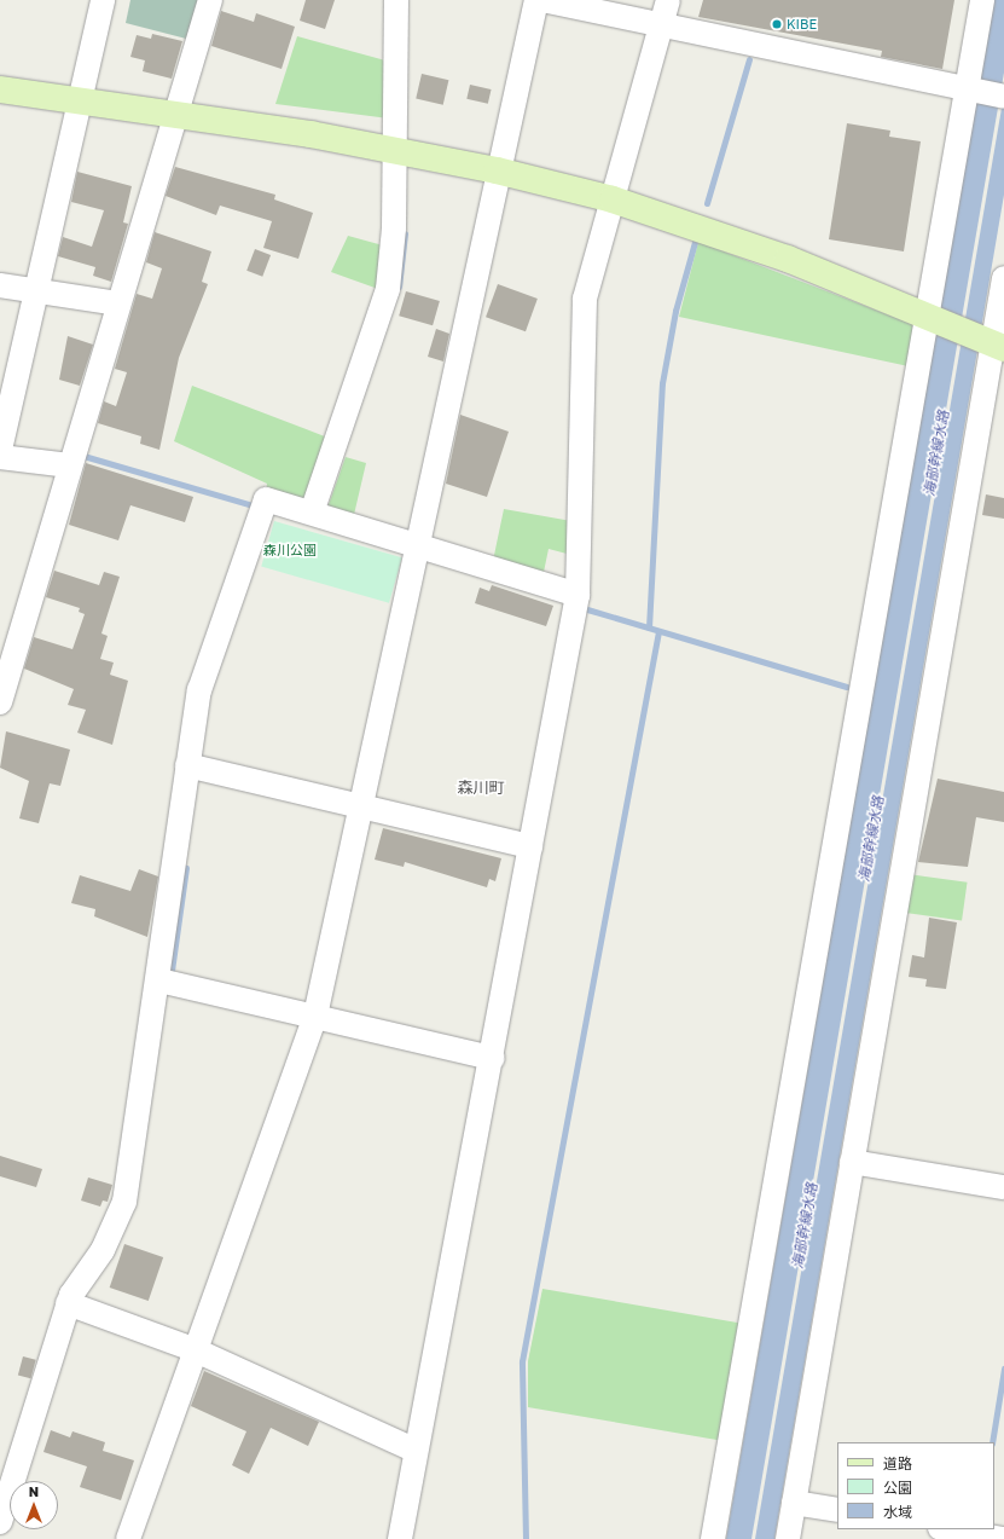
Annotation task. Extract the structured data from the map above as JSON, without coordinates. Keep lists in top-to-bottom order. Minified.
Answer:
{"districts":["森川町"],"water":["海部幹線水路"],"parks":["森川公園"],"places":["KIBE"],"legend":["道路","公園","水域"],"north":"top"}
